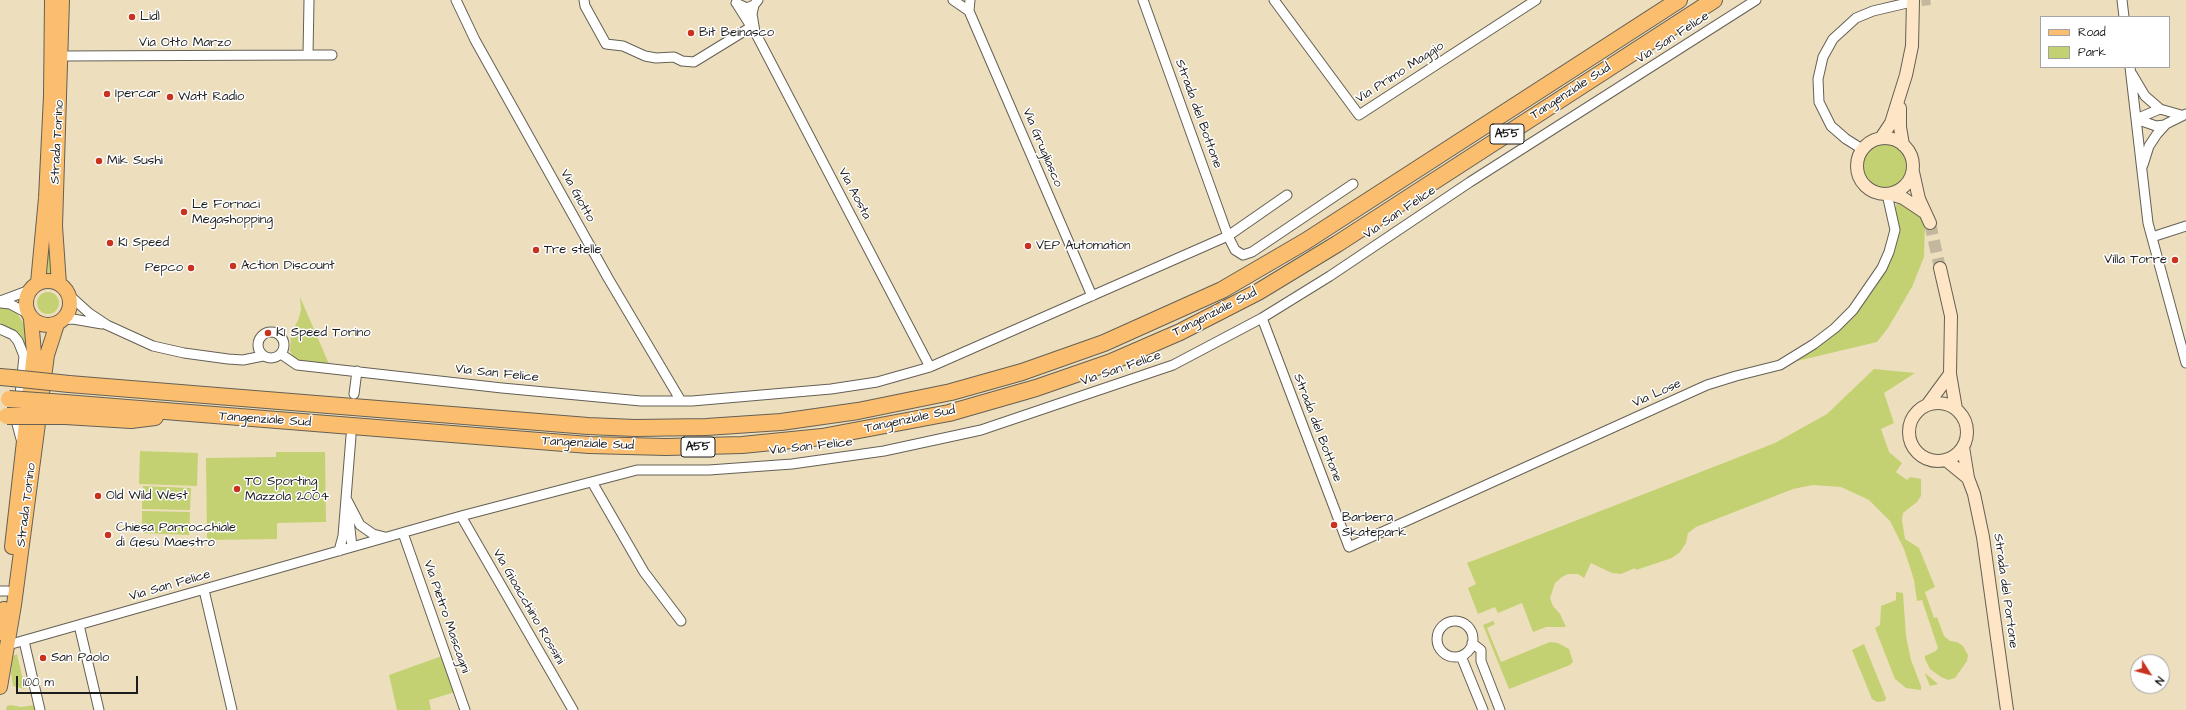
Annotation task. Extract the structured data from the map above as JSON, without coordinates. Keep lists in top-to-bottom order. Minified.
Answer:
{"streets":{"highway":["Tangenziale Sud","A55"],"main road":["Strada Torino"],"street":["Via San Felice","Via Otto Marzo","Via Primo Maggio","Strada del Bottone","Via Grugliasco","Via Aosta","Via Giotto","Via Lose","Strada del Portone","Via Gioacchino Rossini","Via Pietro Mascagni"]},"crossings":[["Via San Felice","Strada del Bottone"],["Via San Felice","Strada Torino"],["Via San Felice","Via Grugliasco"],["Via San Felice","Via Aosta"],["Via San Felice","Via Giotto"],["Via San Felice","Via Gioacchino Rossini"],["Via San Felice","Via Pietro Mascagni"],["Via Otto Marzo","Strada Torino"],["Strada del Bottone","Via Lose"]],"places":["Lidl","Bit Beinasco","Ipercar","Watt Radio","Mik Sushi","Le Fornaci Megashopping","K1 Speed","VEP Automation","Tre stelle","Villa Torre","Action Discount","Pepco","K1 Speed Torino","TO Sporting Mazzola 2004","Old Wild West","Barbera Skatepark","Chiesa Parrocchiale di Gesù Maestro","San Paolo"],"legend":["Road","Park"],"scale_bar":"100 m","north":"bottom right"}
